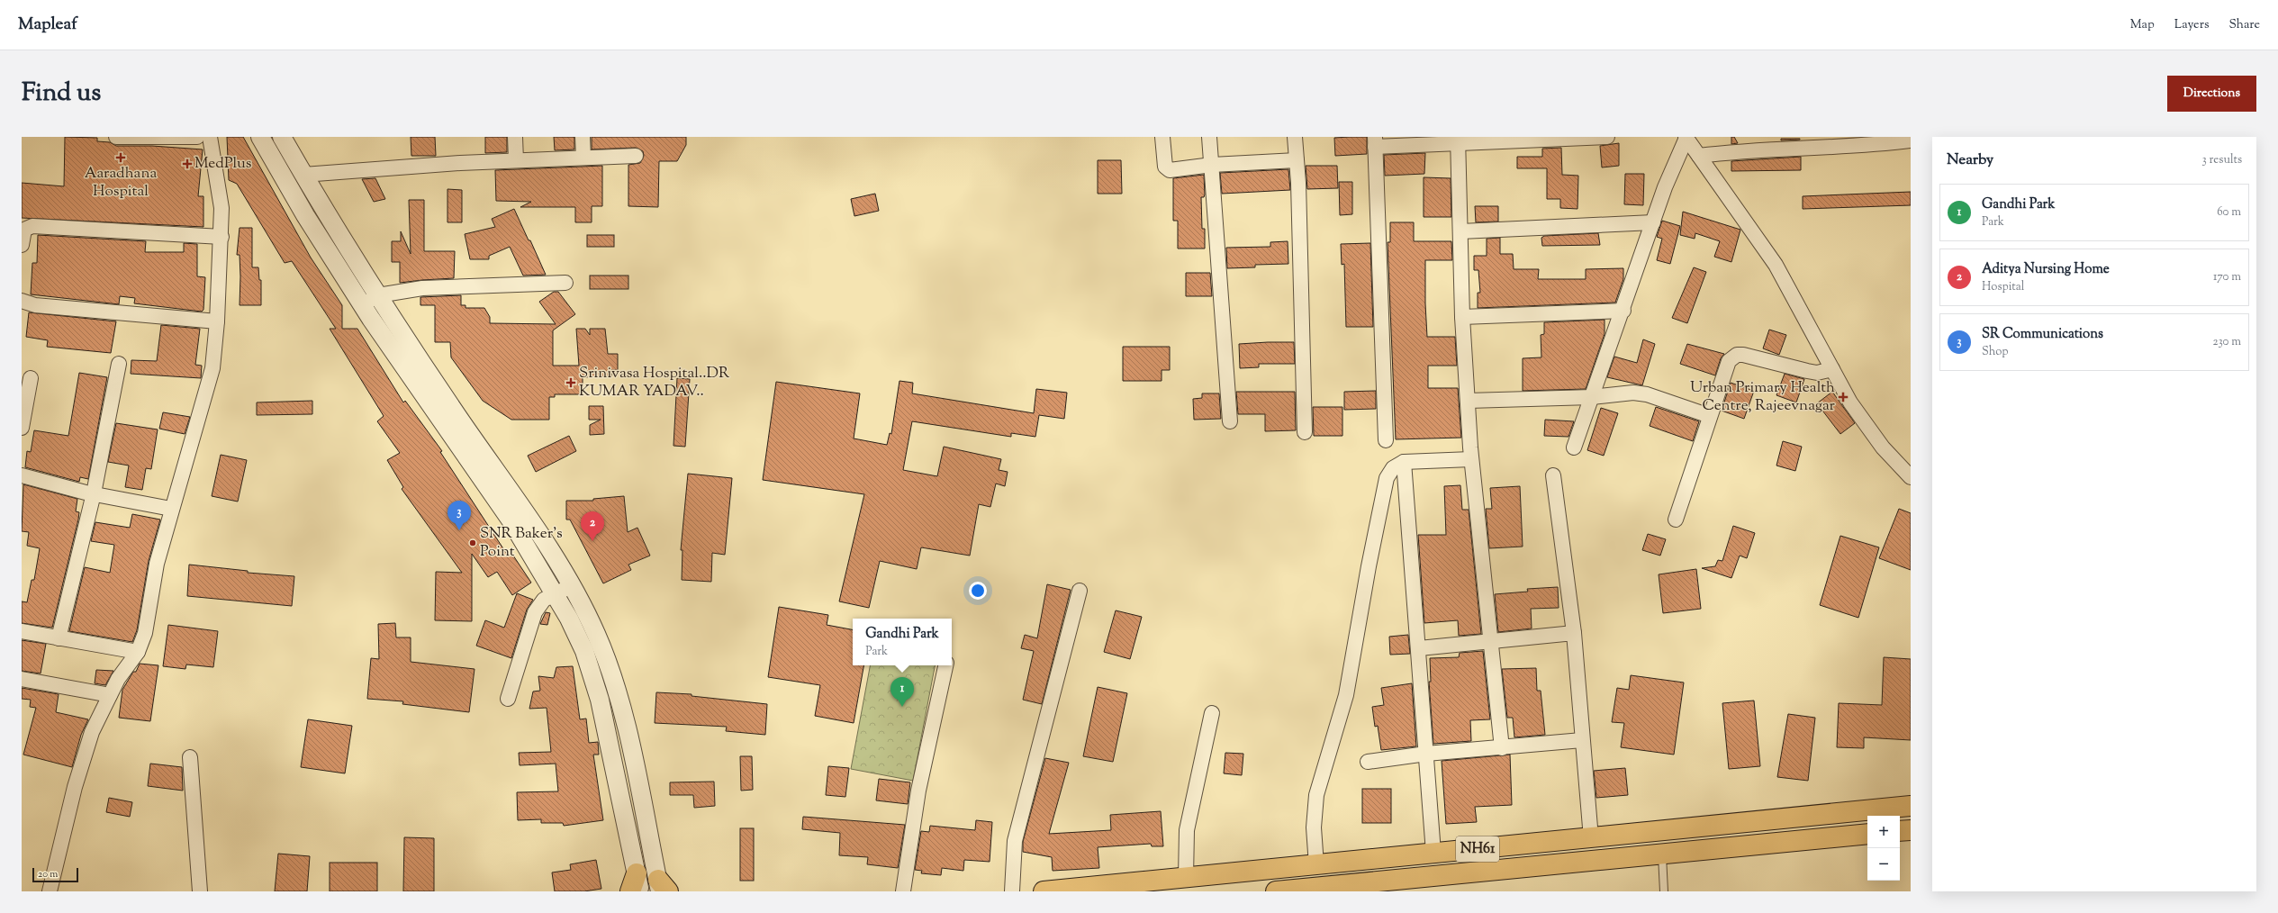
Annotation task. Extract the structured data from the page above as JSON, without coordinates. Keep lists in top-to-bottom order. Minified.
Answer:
{"streets":{"highway":["NH61"]},"places":{"health":["Aaradhana Hospital","MedPlus","Srinivasa Hospital..DR KUMAR YADAV..","Urban Primary Health Centre, Rajeevnagar"],"other":["SNR Baker's Point"]},"scale_bar":"20 m","page":{"header":"Mapleaf","nav":["Map","Layers","Share"],"title":"Find us","buttons":"Directions","heading":["Nearby","3 results"],"list":[{"mark":"1","name":"Gandhi Park","note":"Park","value":"60 m"},{"mark":"2","name":"Aditya Nursing Home","note":"Hospital","value":"170 m"},{"mark":"3","name":"SR Communications","note":"Shop","value":"230 m"}],"pins":["3","2","1"],"popup":["Gandhi Park","Park"],"map_buttons":["+","−"],"scale":"20 m"}}
